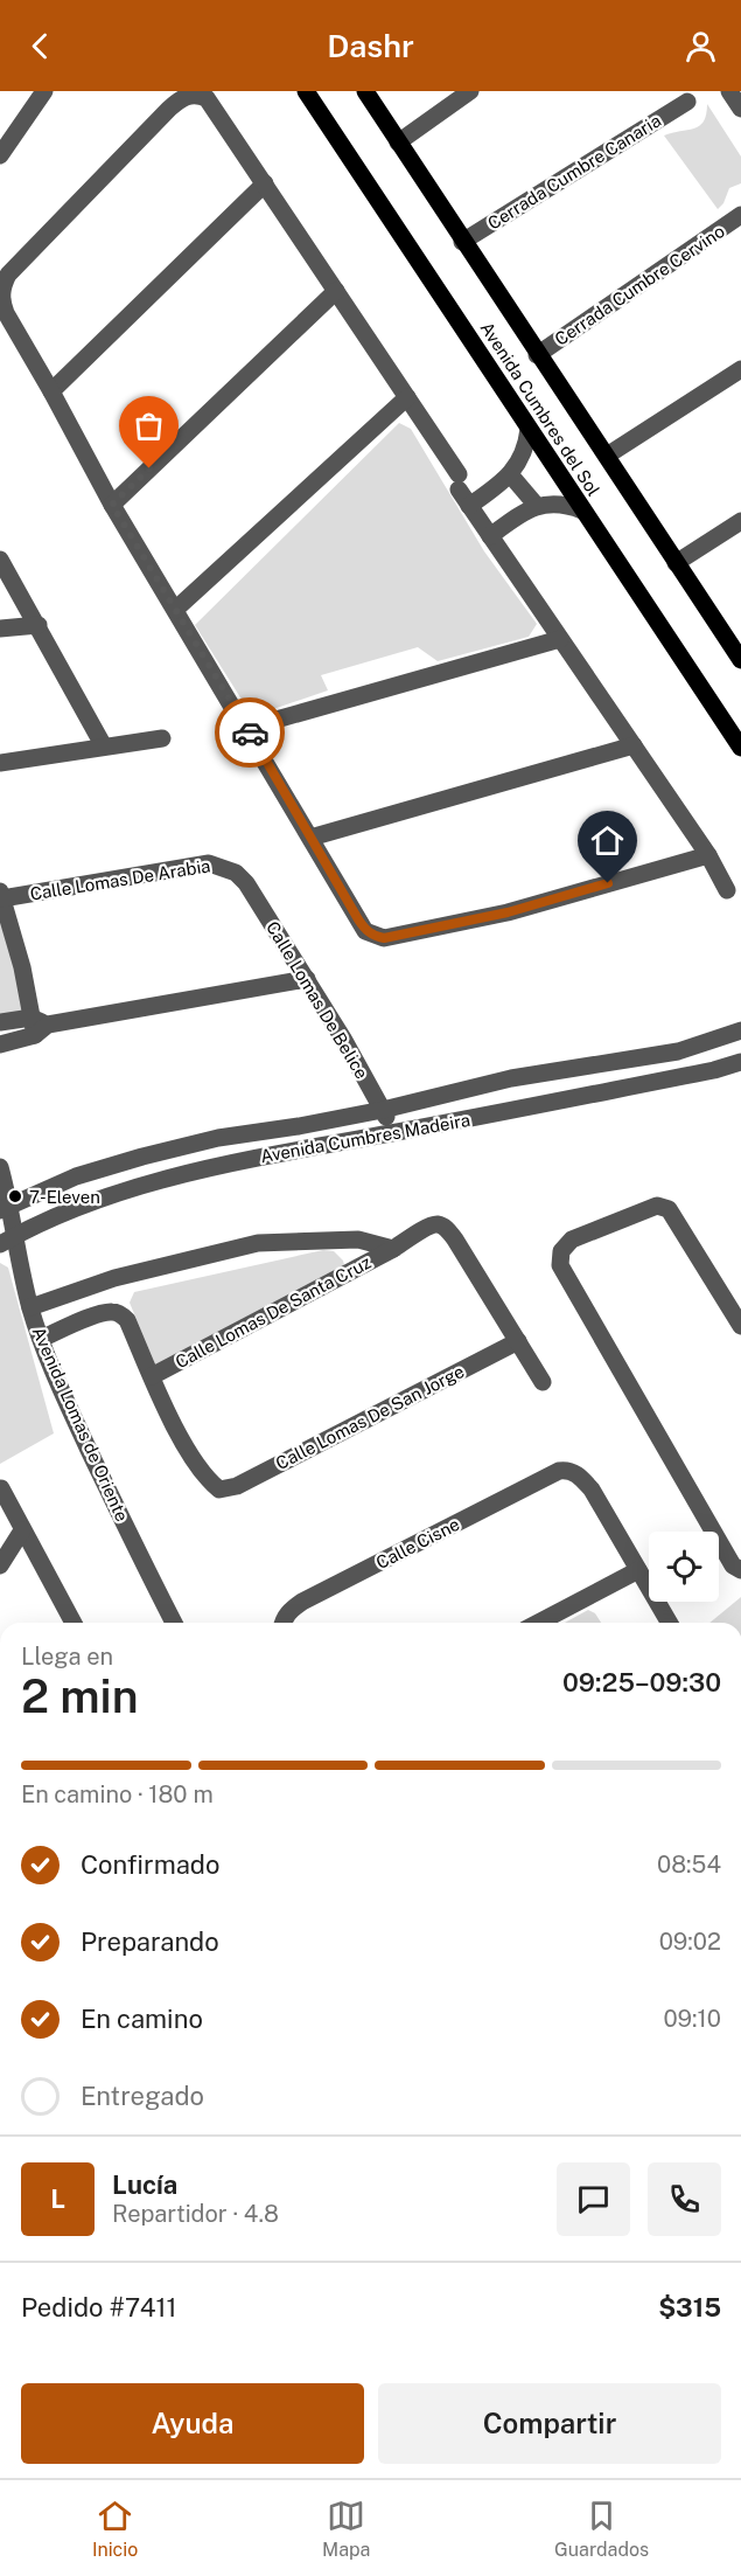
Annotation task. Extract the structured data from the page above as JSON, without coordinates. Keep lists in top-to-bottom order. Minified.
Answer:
{"streets":{"main road":["Avenida Cumbres del Sol"],"street":["Cerrada Cumbre Canaria","Cerrada Cumbre Cervino","Calle Lomas De Arabia","Calle Lomas De Belice","Avenida Cumbres Madeira","Calle Lomas De Santa Cruz","Calle Lomas De San Jorge","Avenida Lomas de Oriente","Calle Cisne"]},"crossings":[["Cerrada Cumbre Canaria","Avenida Cumbres del Sol"],["Cerrada Cumbre Cervino","Avenida Cumbres del Sol"],["Calle Lomas De Arabia","Calle Lomas De Belice"],["Calle Lomas De Belice","Avenida Cumbres Madeira"],["Avenida Cumbres Madeira","Avenida Lomas de Oriente"],["Calle Lomas De Santa Cruz","Calle Lomas De San Jorge"],["Calle Lomas De Santa Cruz","Avenida Lomas de Oriente"]],"places":["7-Eleven"],"page":{"header":"Dashr","heading":["2 min","Llega en","09:25–09:30"],"panel":["Lucía","Repartidor · 4.8","Pedido #7411","$315"],"bar":"En camino · 180 m","list":[["Confirmado","08:54"],["Preparando","09:02"],["En camino","09:10"],"Entregado"],"round":"L","buttons":["Ayuda","Compartir"],"tabs":["Inicio","Mapa","Guardados"]}}
